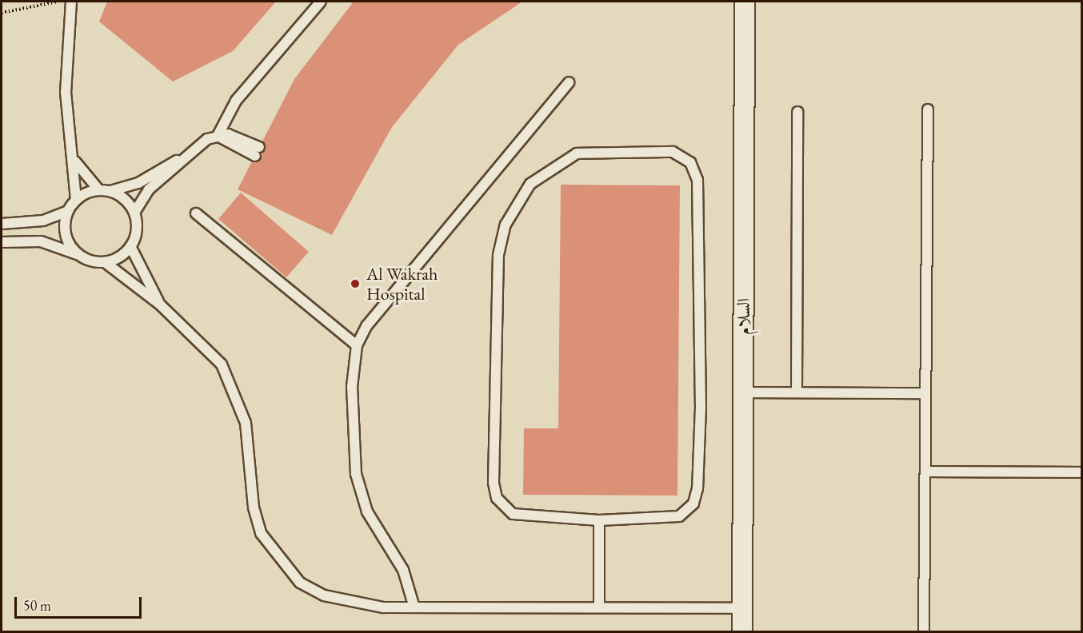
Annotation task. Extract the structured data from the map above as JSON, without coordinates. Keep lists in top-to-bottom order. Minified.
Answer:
{"streets":{"street":["السلام"]},"places":["Al Wakrah Hospital"],"scale_bar":"50 m"}
